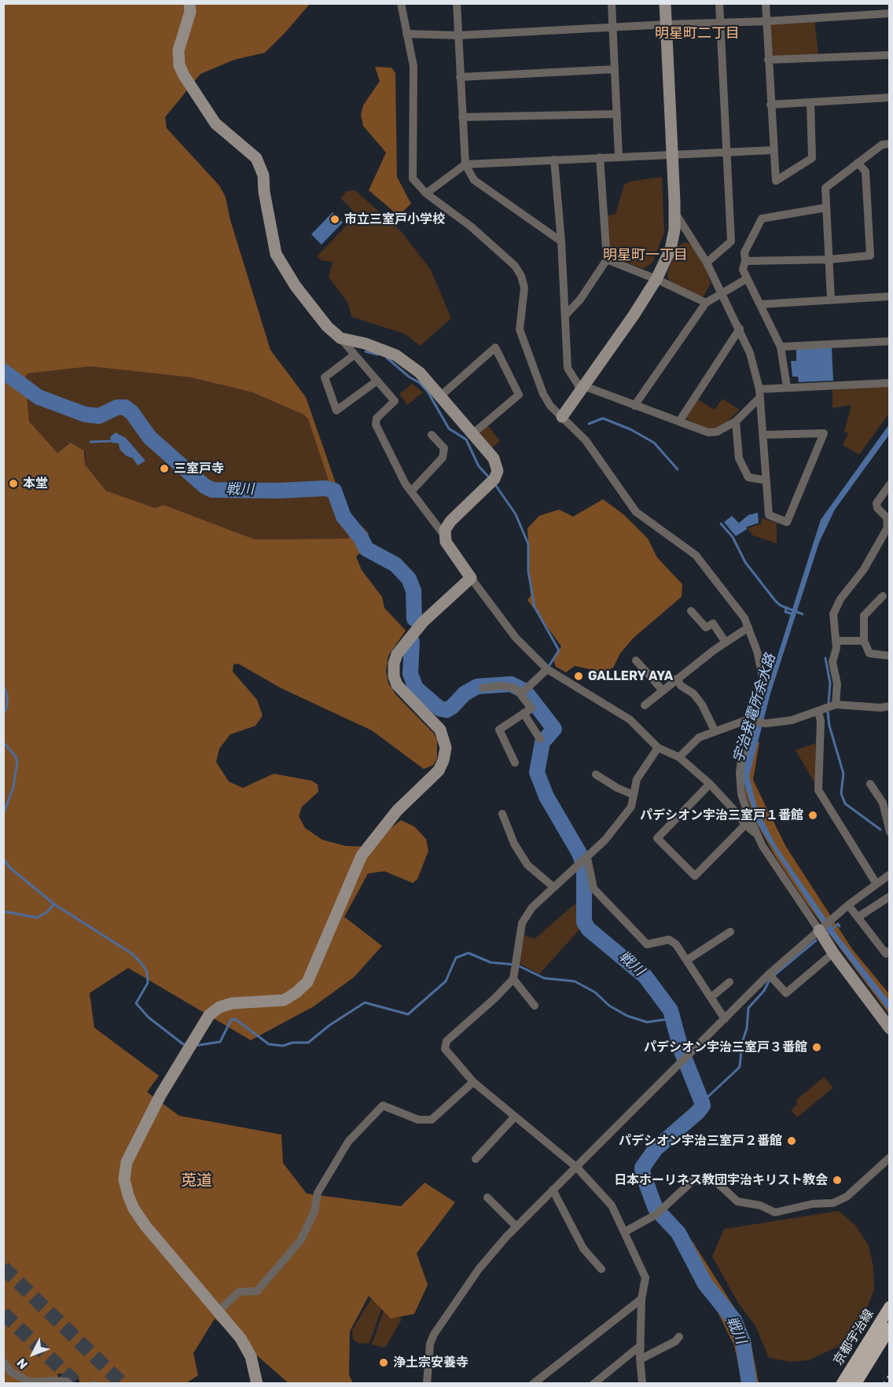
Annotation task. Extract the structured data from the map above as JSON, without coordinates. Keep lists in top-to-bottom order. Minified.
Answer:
{"streets":{"main road":["京都宇治線"]},"districts":["明星町二丁目","明星町一丁目","莵道"],"water":["戦川","宇治発電所余水路"],"places":["市立三室戸小学校","三室戸寺","本堂","GALLERY AYA","パデシオン宇治三室戸１番館","パデシオン宇治三室戸３番館","パデシオン宇治三室戸２番館","日本ホーリネス教団宇治キリスト教会","浄土宗安養寺"],"north":"bottom left"}
